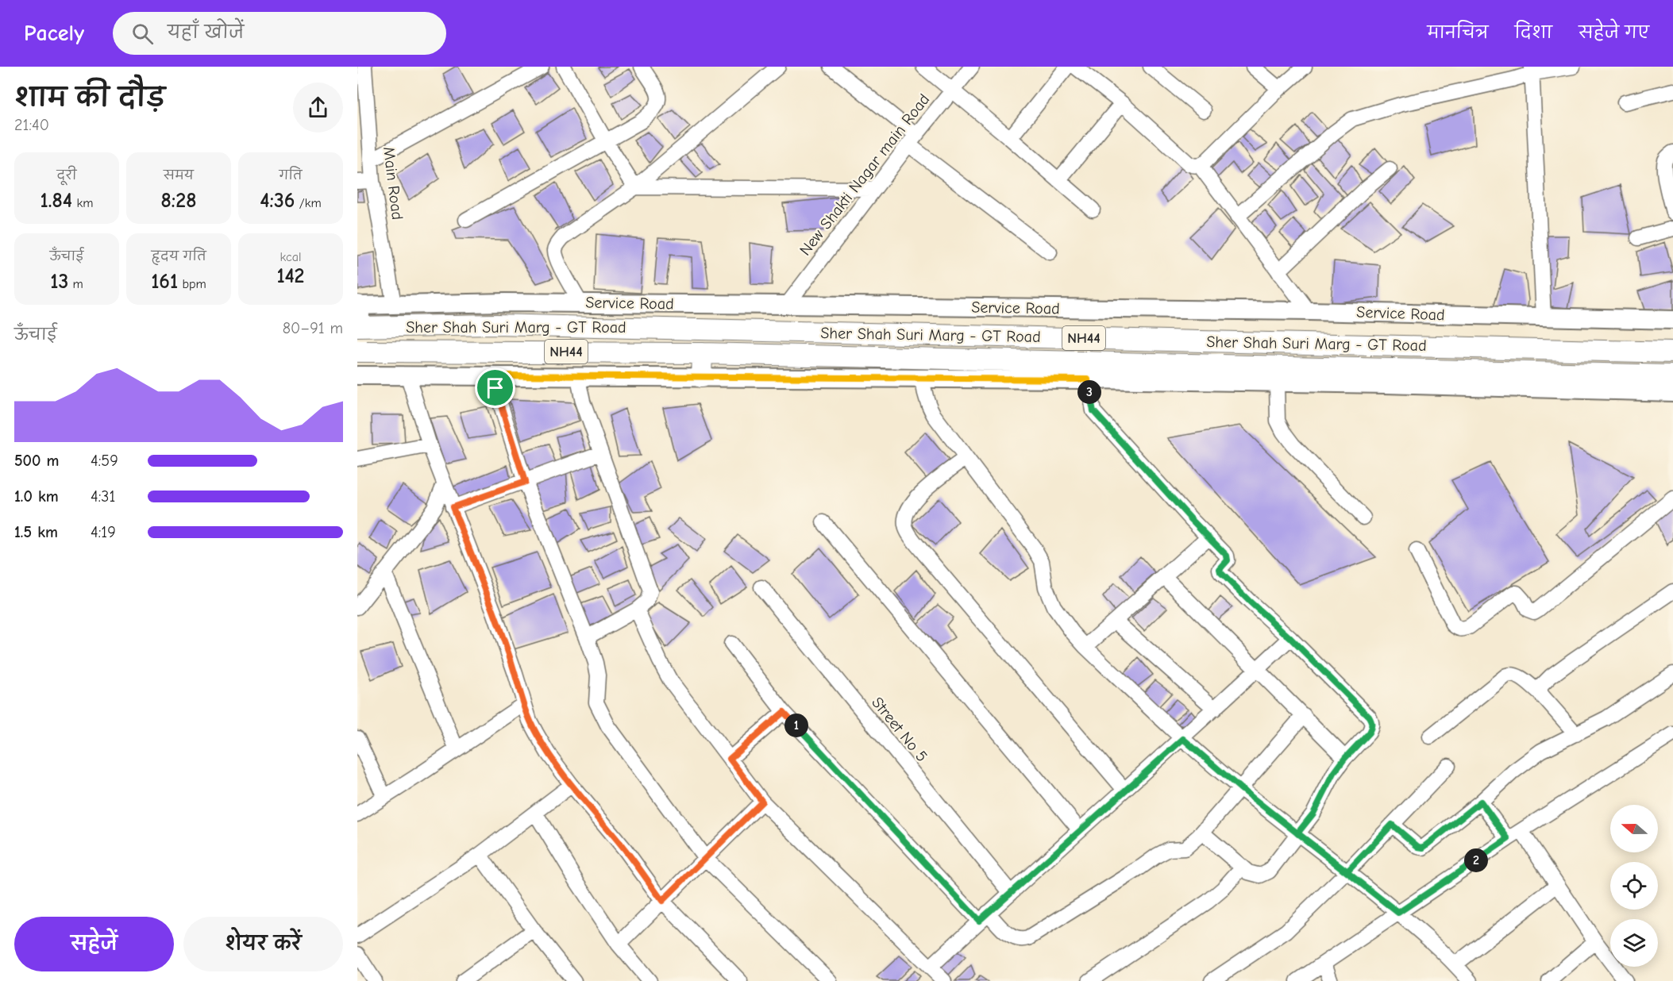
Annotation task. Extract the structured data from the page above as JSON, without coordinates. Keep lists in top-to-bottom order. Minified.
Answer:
{"streets":{"highway":["Sher Shah Suri Marg - GT Road","NH44"],"main road":["Service Road"],"street":["New Shakti Nagar main Road","Main Road","Street No 5"]},"crossings":[["New Shakti Nagar main Road","Service Road"],["Main Road","Service Road"],["Sher Shah Suri Marg - GT Road","NH44"]],"north":"left","page":{"header":"Pacely","search":"यहाँ खोजें","nav":["मानचित्र","दिशा","सहेजे गए"],"heading":["शाम की दौड़","21:40"],"stats":[["दूरी","1.84 km"],["समय","8:28"],["गति","4:36 /km"],["ऊँचाई","13 m"],["हृदय गति","161 bpm"],["kcal","142"]],"chart":["ऊँचाई","80–91 m"],"pins":["3","1","2"],"list":[{"name":"500 m","note":"4:59"},{"name":"1.0 km","note":"4:31"},{"name":"1.5 km","note":"4:19"}],"buttons":["सहेजें","शेयर करें"]}}
